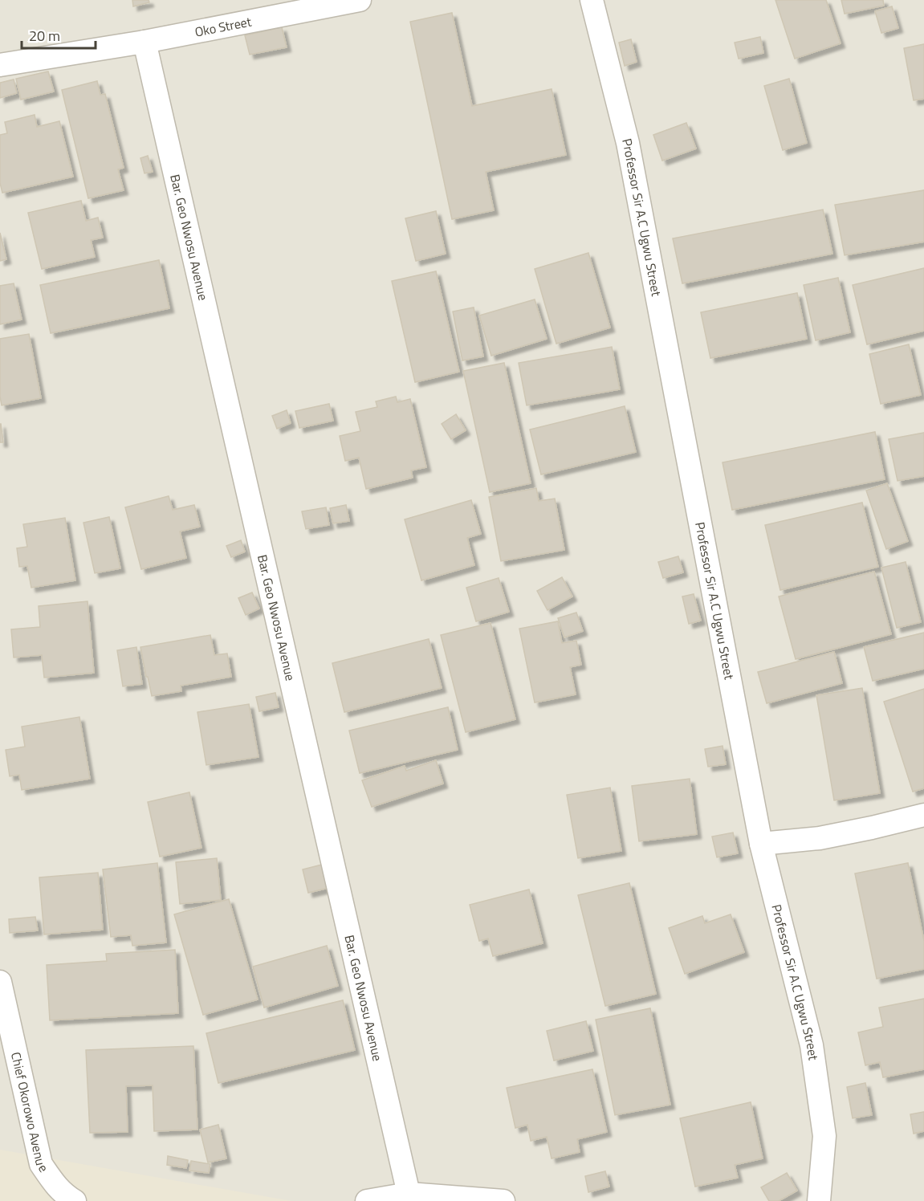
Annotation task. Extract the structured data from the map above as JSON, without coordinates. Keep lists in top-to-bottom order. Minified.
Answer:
{"streets":{"street":["Oko Street","Professor Sir A.C Ugwu Street","Bar. Geo Nwosu Avenue","Chief Okorowo Avenue"]},"crossings":[["Oko Street","Bar. Geo Nwosu Avenue"]],"scale_bar":"20 m"}
